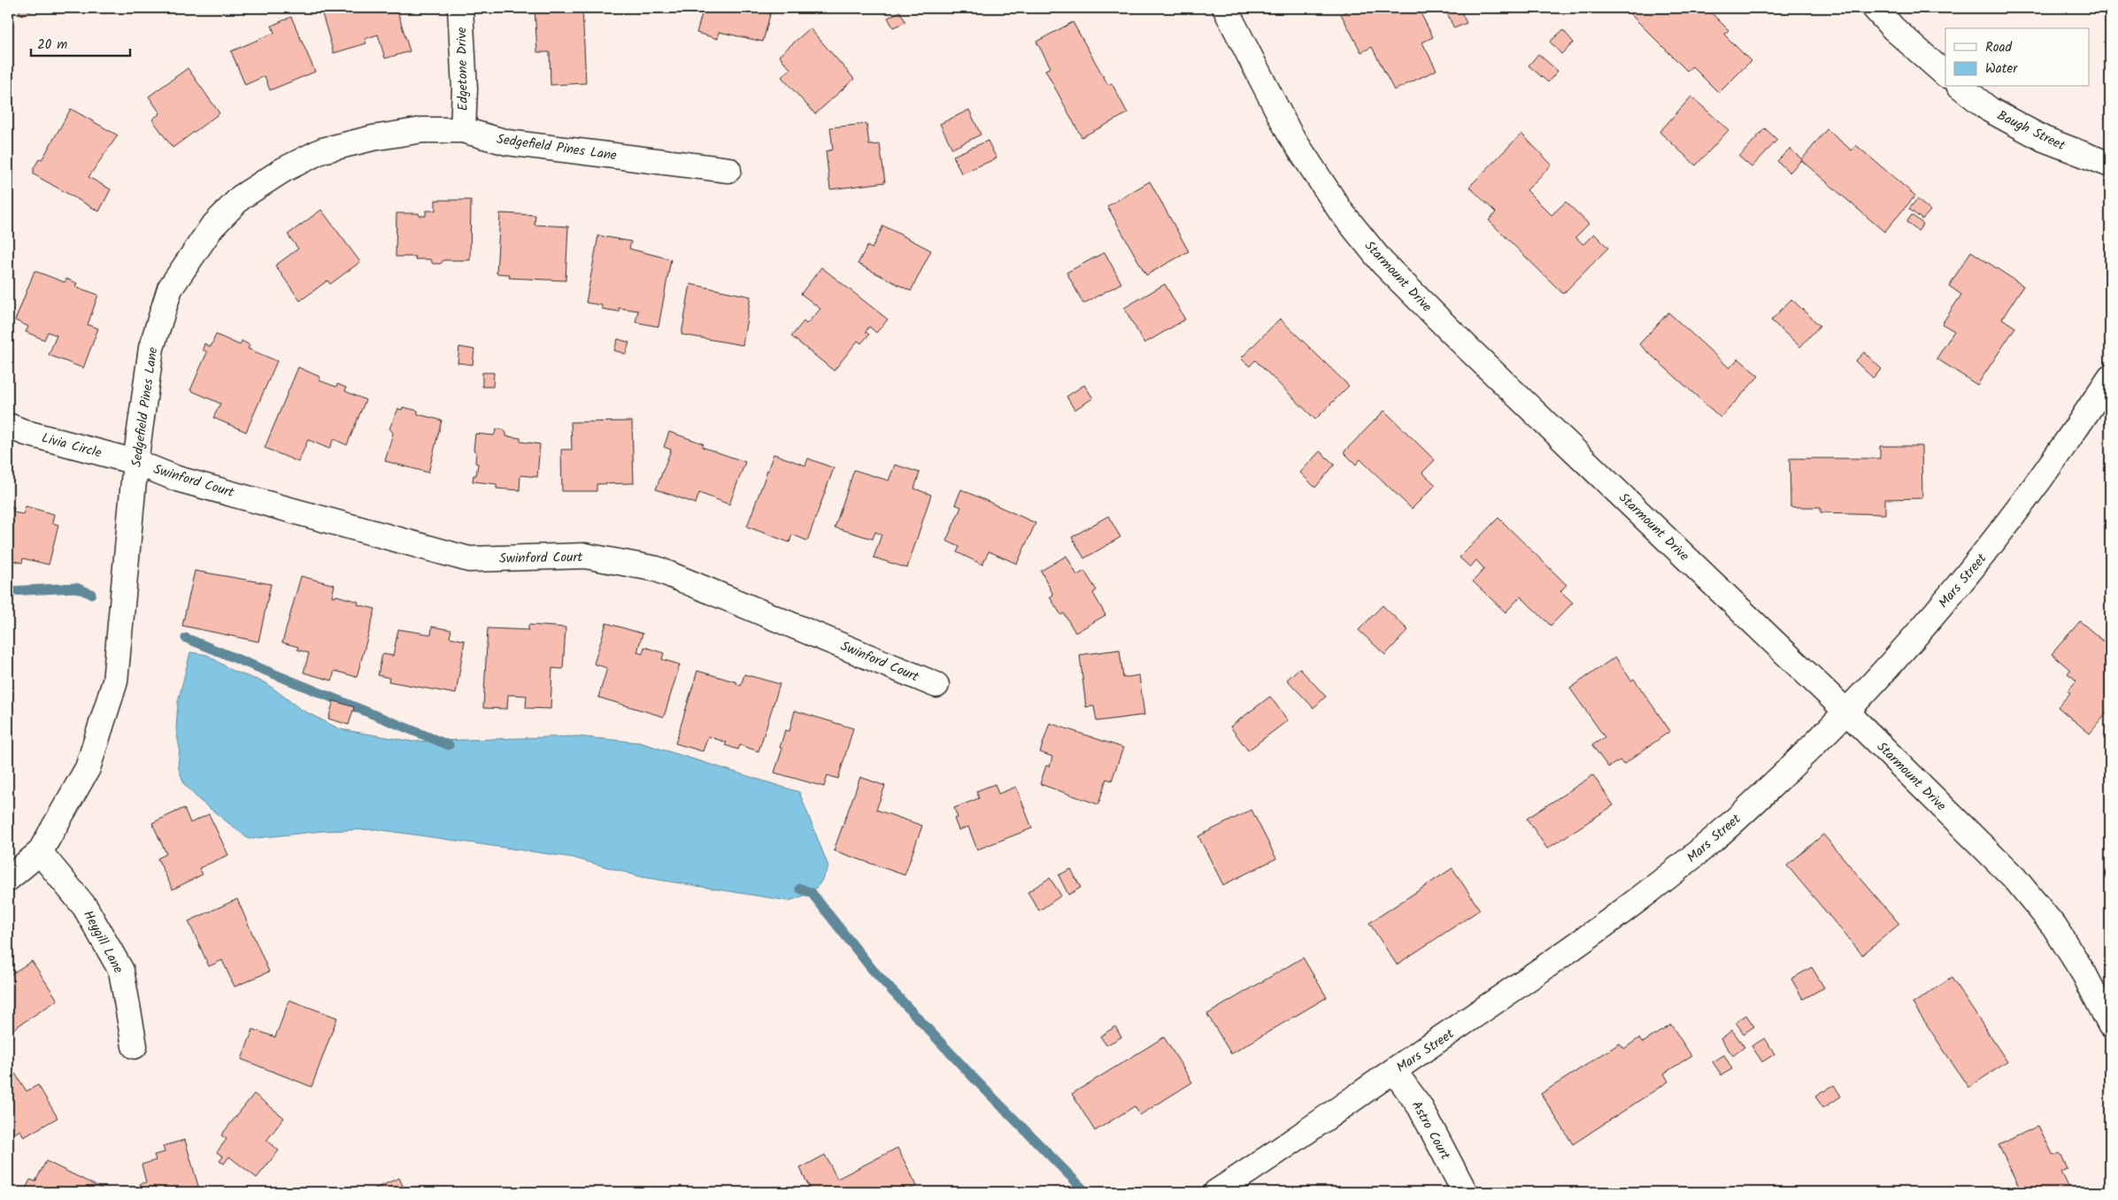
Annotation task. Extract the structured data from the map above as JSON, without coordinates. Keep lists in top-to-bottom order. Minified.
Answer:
{"streets":{"street":["Edgetone Drive","Baugh Street","Sedgefield Pines Lane","Starmount Drive","Livia Circle","Swinford Court","Mars Street","Heygill Lane","Astro Court"]},"crossings":[["Edgetone Drive","Sedgefield Pines Lane"],["Sedgefield Pines Lane","Livia Circle"],["Sedgefield Pines Lane","Swinford Court"],["Sedgefield Pines Lane","Heygill Lane"],["Starmount Drive","Mars Street"],["Livia Circle","Swinford Court"],["Mars Street","Astro Court"]],"legend":["Road","Water"],"scale_bar":"20 m"}
